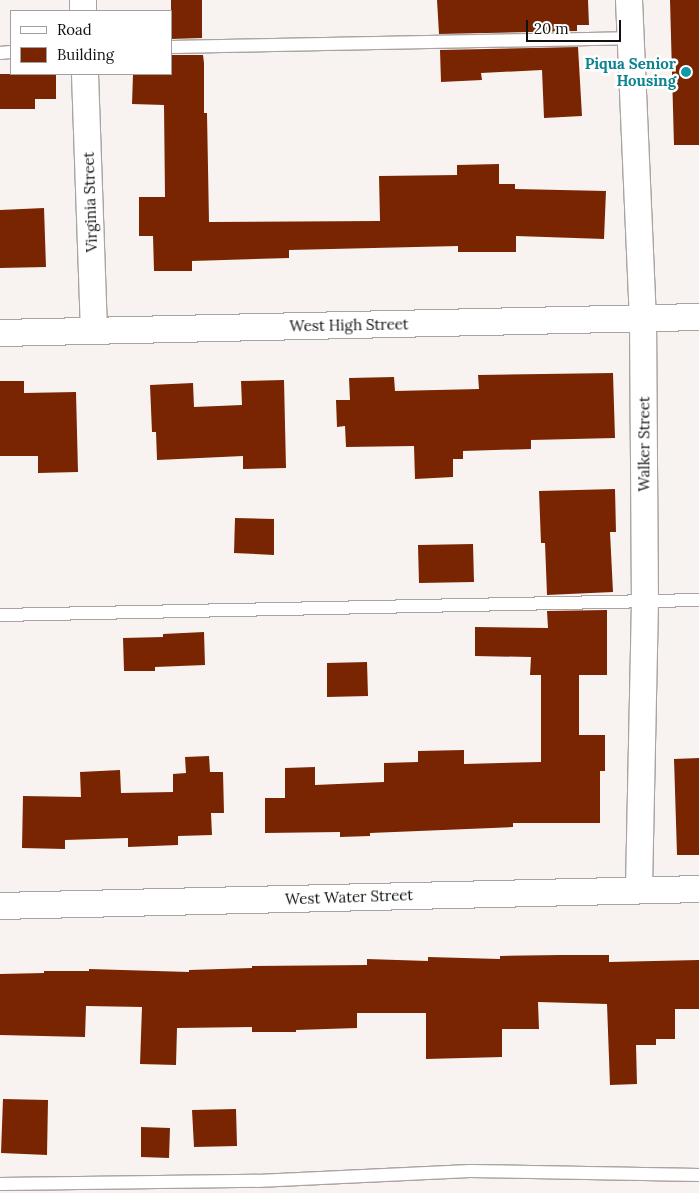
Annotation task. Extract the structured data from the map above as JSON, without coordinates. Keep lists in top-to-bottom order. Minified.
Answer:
{"streets":{"street":["Virginia Street","West High Street","Walker Street","West Water Street"]},"crossings":[["Virginia Street","West High Street"],["West High Street","Walker Street"],["Walker Street","West Water Street"]],"places":["Piqua Senior Housing"],"legend":["Road","Building"],"scale_bar":"20 m"}
